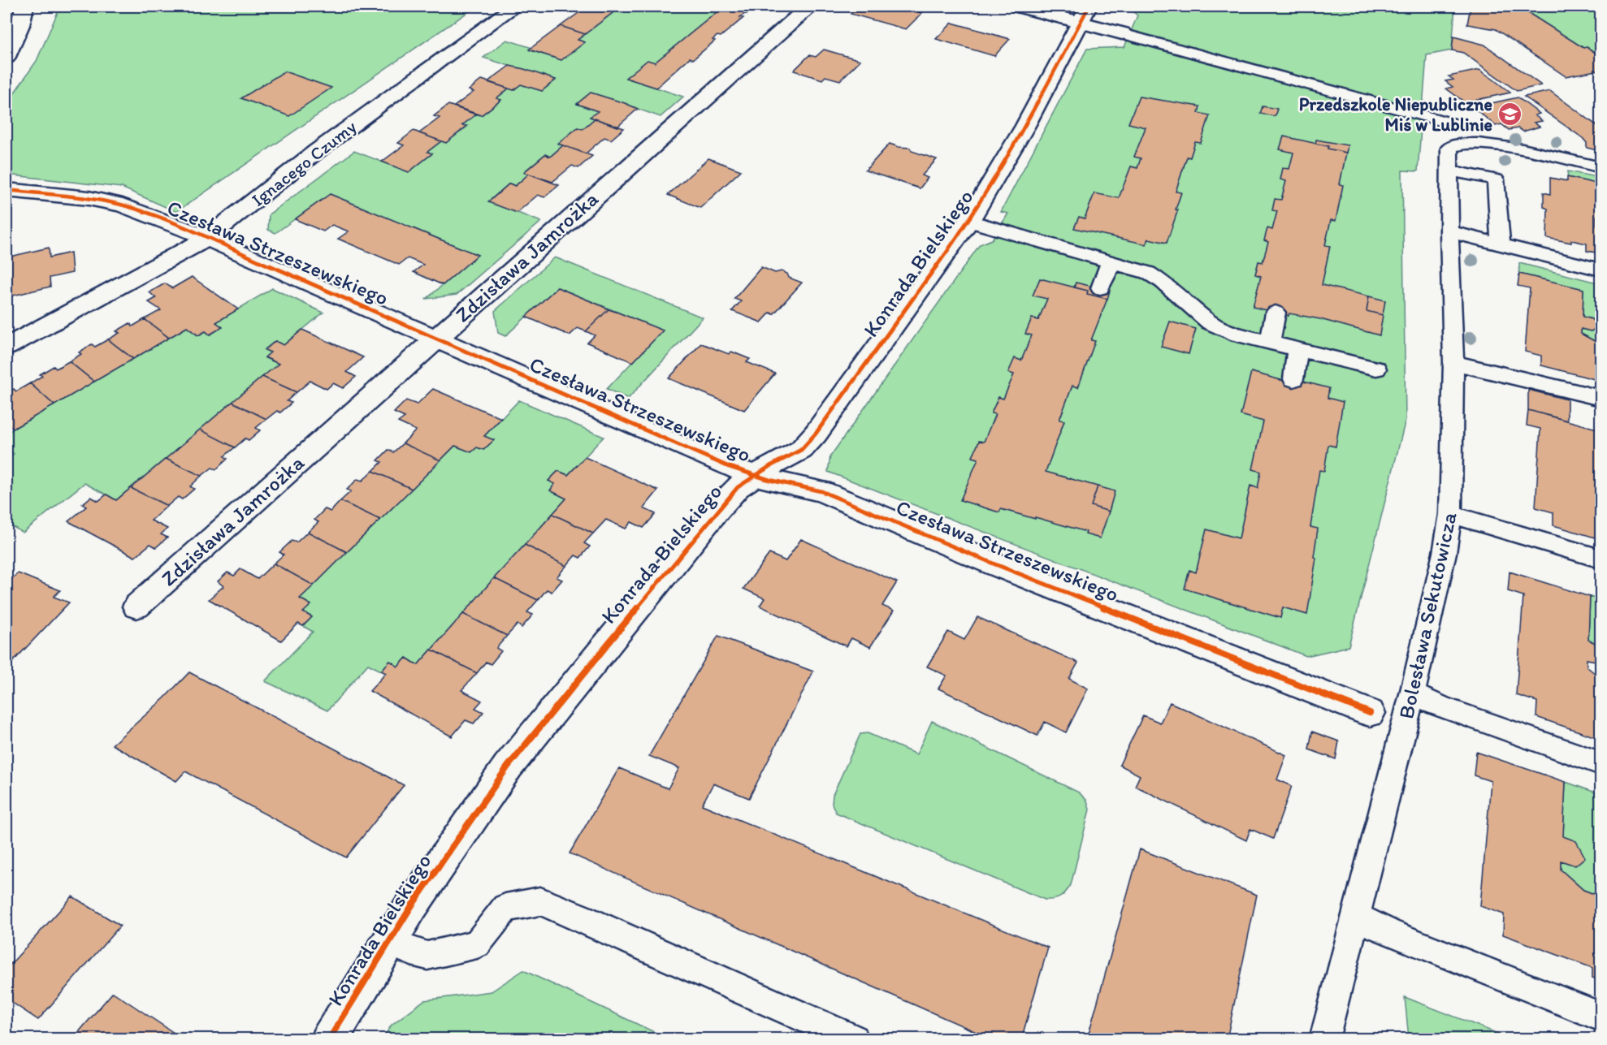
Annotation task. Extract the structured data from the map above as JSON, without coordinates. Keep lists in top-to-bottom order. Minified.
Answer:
{"streets":{"street":["Ignacego Czumy","Czesława Strzeszewskiego","Zdzisława Jamrożka","Konrada Bielskiego"],"lane":["Bolesława Sekutowicza"]},"crossings":[["Ignacego Czumy","Czesława Strzeszewskiego"],["Czesława Strzeszewskiego","Zdzisława Jamrożka"],["Czesława Strzeszewskiego","Konrada Bielskiego"]],"places":{"school or university":["Przedszkole Niepubliczne Miś w Lublinie"]}}
